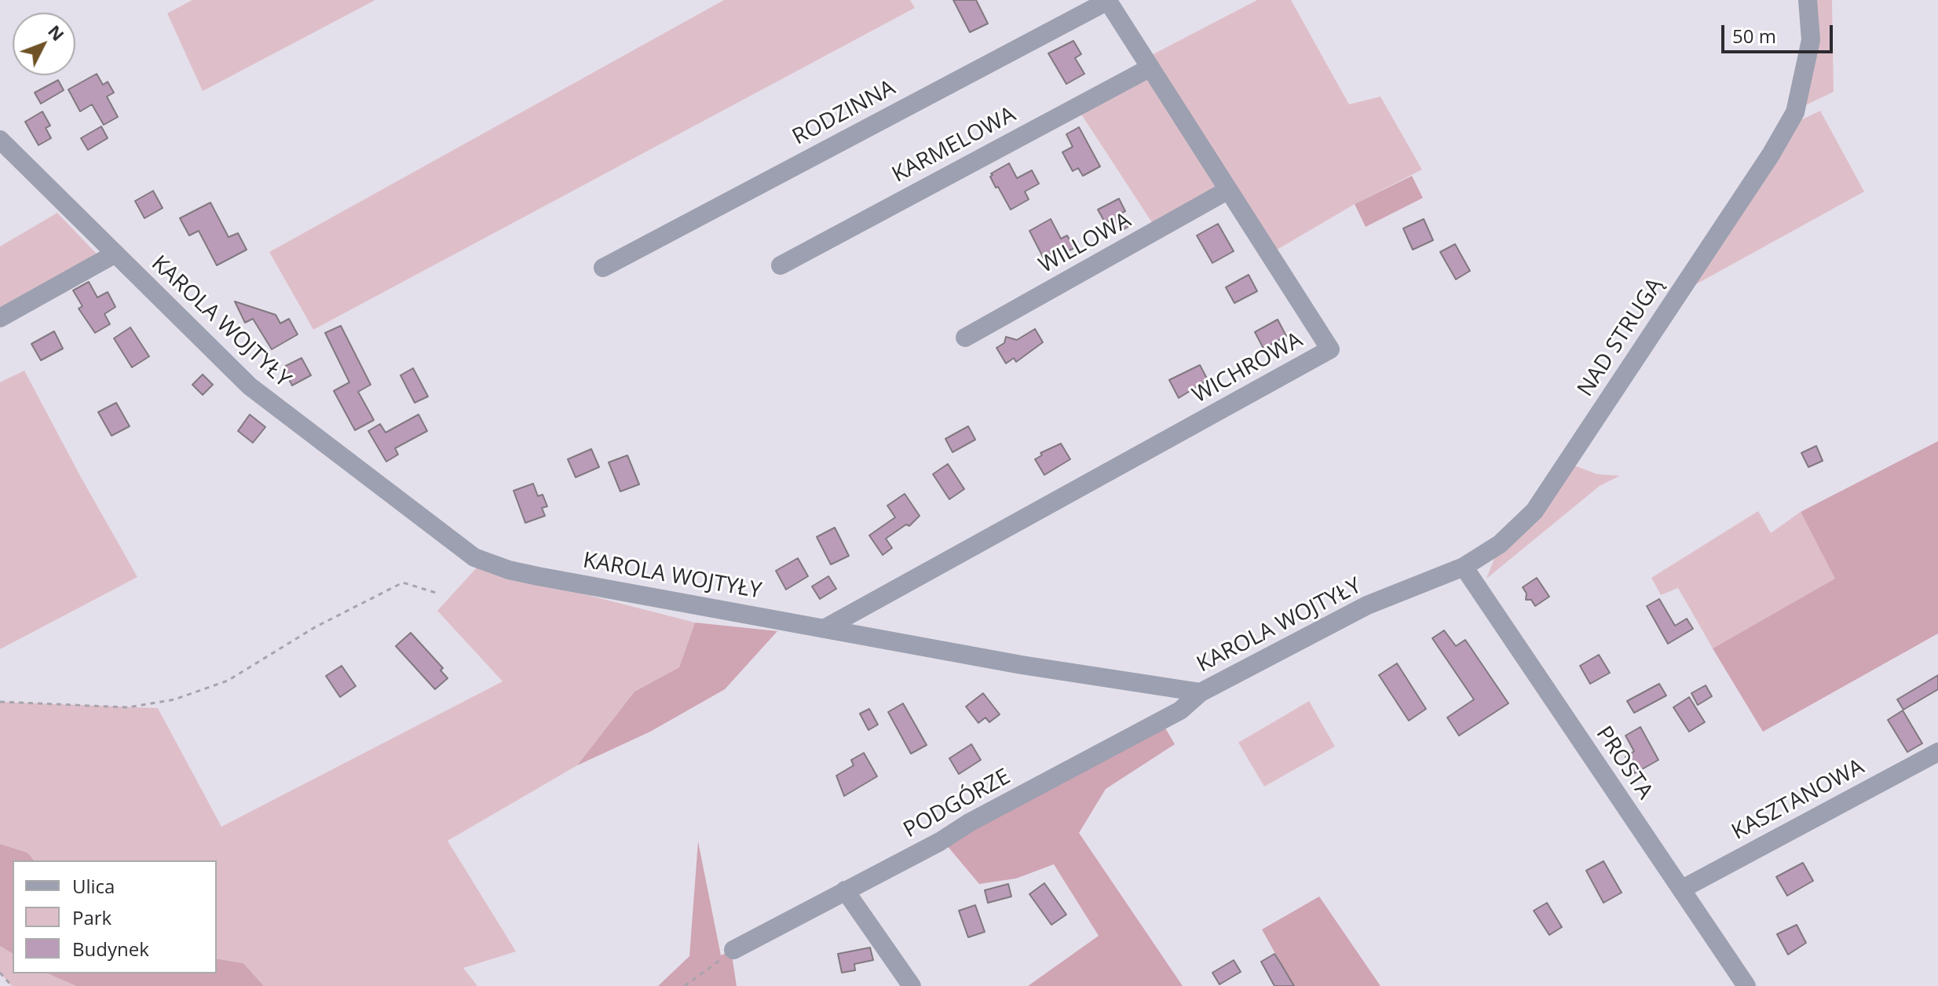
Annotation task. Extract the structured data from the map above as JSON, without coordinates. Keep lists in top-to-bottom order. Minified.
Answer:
{"streets":{"street":["RODZINNA","KARMELOWA","WILLOWA","KAROLA WOJTYŁY","NAD STRUGĄ","WICHROWA","PROSTA","KASZTANOWA","PODGÓRZE"]},"crossings":[["RODZINNA","WICHROWA"],["KARMELOWA","WICHROWA"],["WILLOWA","WICHROWA"],["KAROLA WOJTYŁY","NAD STRUGĄ"],["KAROLA WOJTYŁY","WICHROWA"],["KAROLA WOJTYŁY","PROSTA"],["KAROLA WOJTYŁY","PODGÓRZE"],["NAD STRUGĄ","PROSTA"],["PROSTA","KASZTANOWA"]],"legend":["Ulica","Park","Budynek"],"scale_bar":"50 m","north":"top right"}
